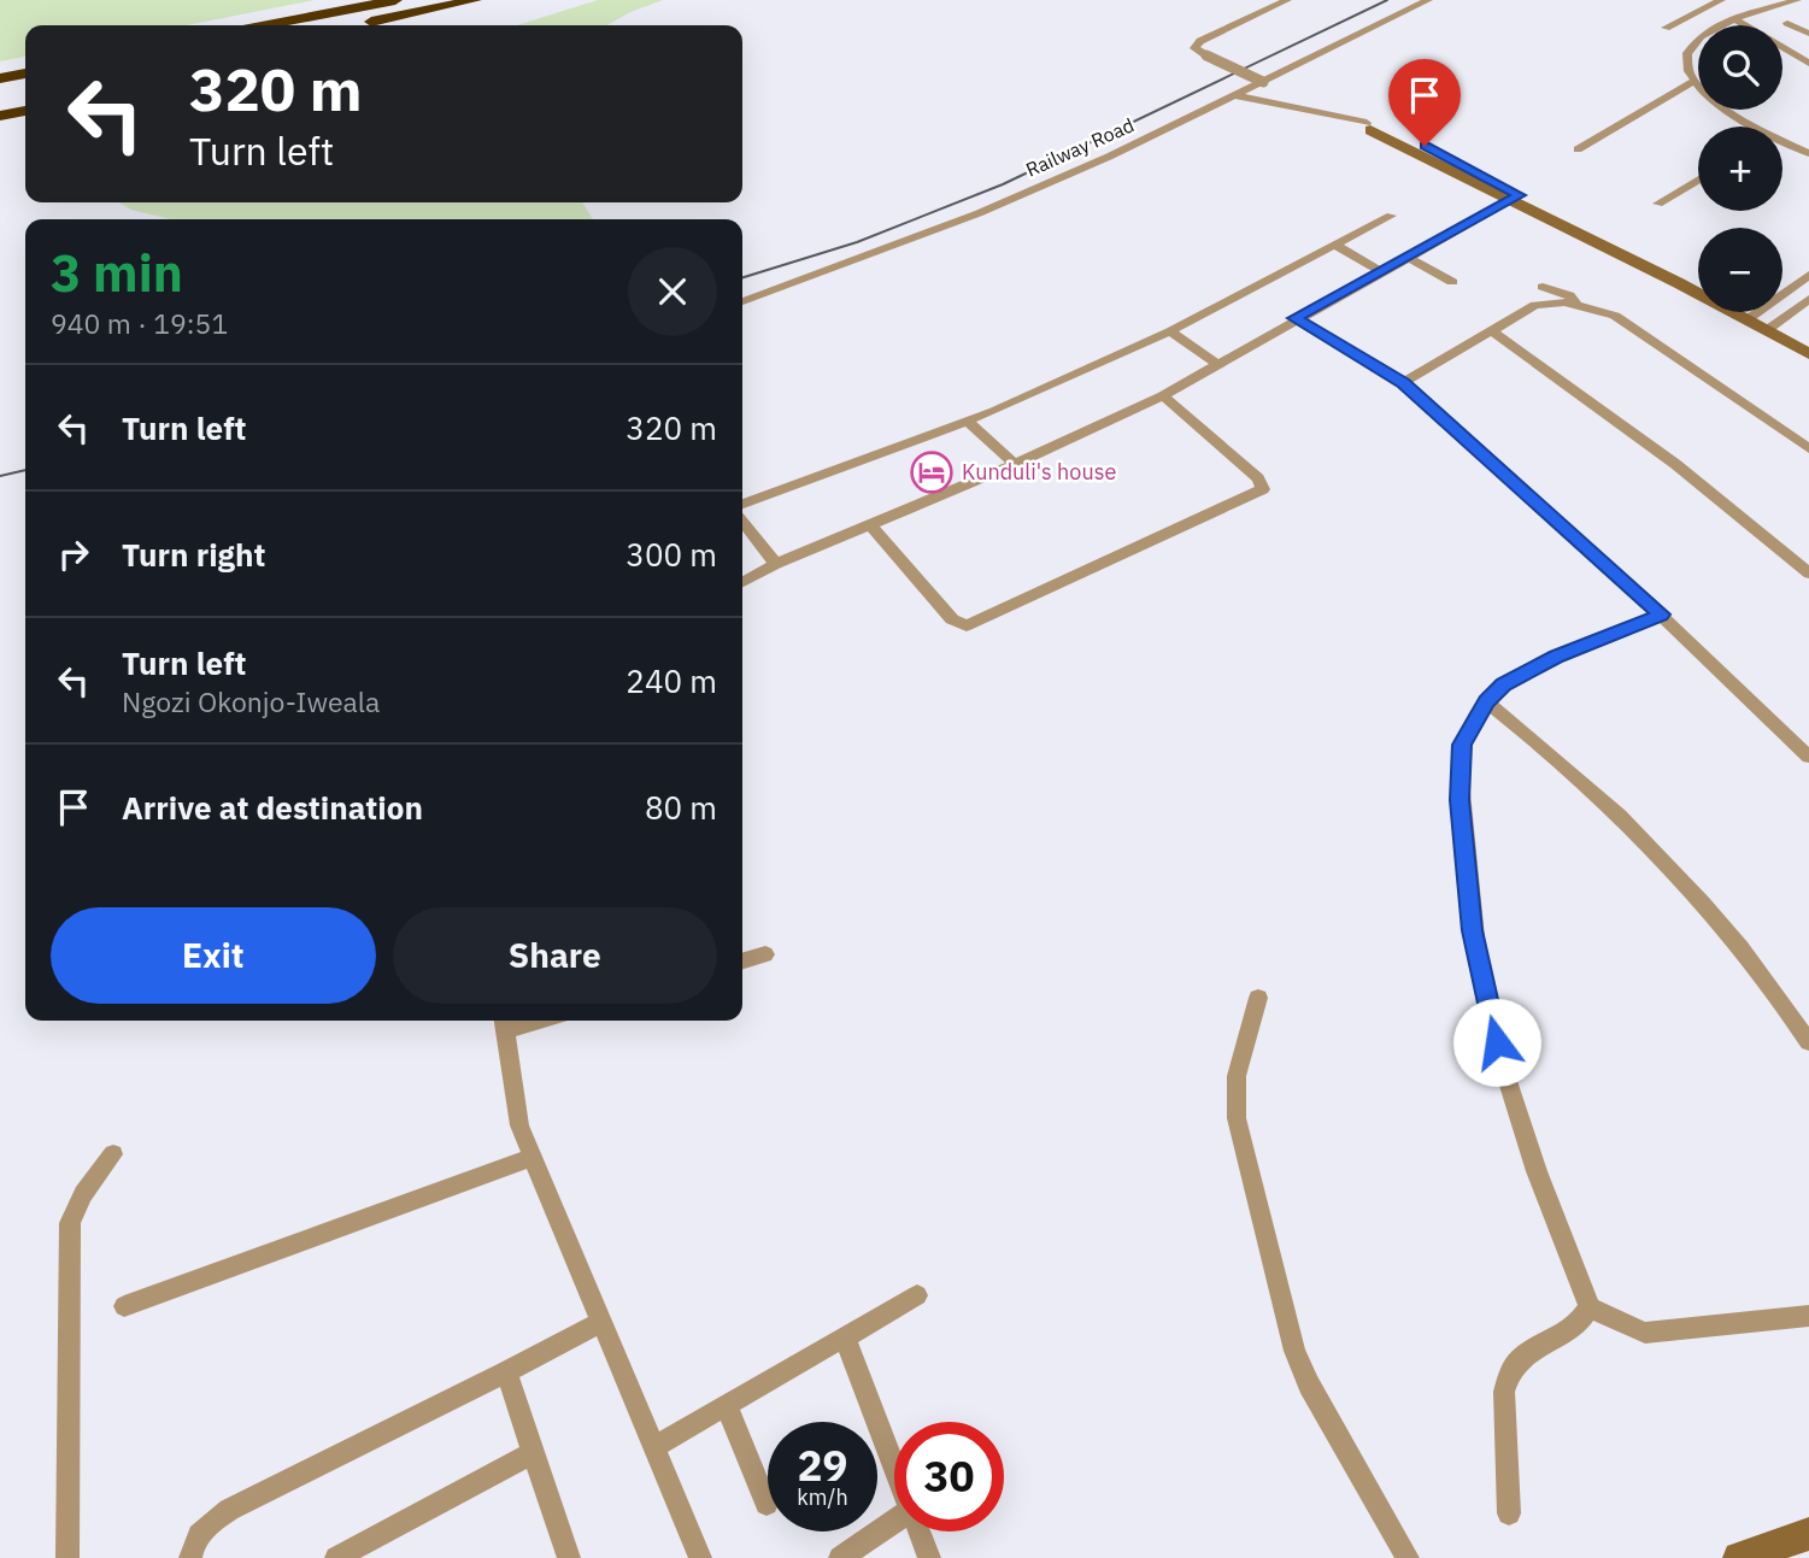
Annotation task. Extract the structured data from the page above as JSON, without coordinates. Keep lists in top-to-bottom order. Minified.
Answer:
{"streets":{"street":["Railway Road"]},"places":{"hotel":["Kunduli's house"]},"page":{"map_buttons":["+","−"],"turn":["320 m","Turn left"],"heading":["3 min","940 m · 19:51"],"list":[{"name":"Turn left","value":"320 m"},{"name":"Turn right","value":"300 m"},{"name":"Turn left","note":"Ngozi Okonjo-Iweala","value":"240 m"},{"name":"Arrive at destination","value":"80 m"}],"buttons":["Exit","Share"],"speed":"29 km/h","limit":"30"}}
